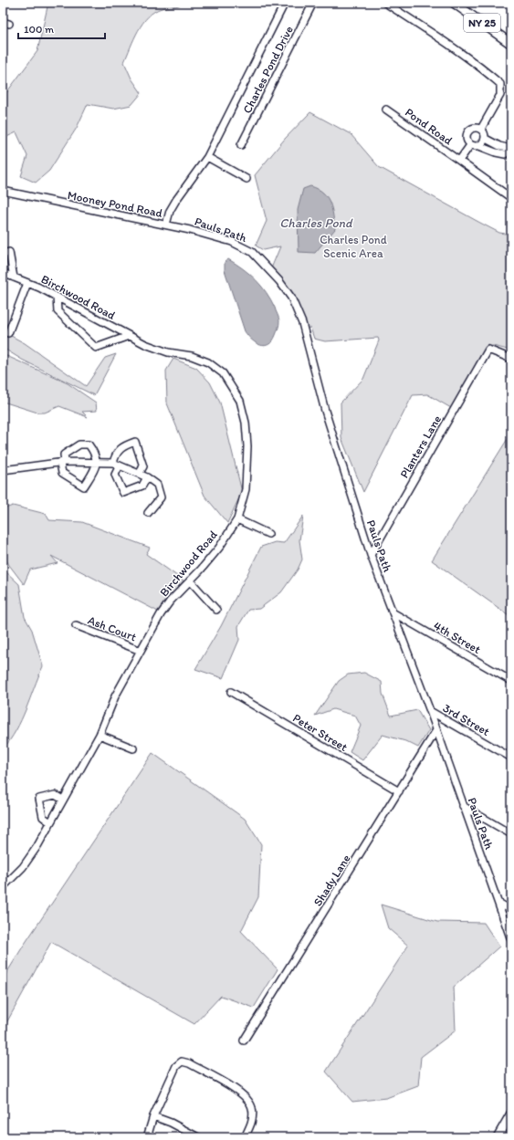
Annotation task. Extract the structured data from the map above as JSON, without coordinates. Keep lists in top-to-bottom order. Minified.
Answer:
{"streets":{"main road":["NY 25"],"street":["Charles Pond Drive","Pond Road","Mooney Pond Road","Pauls Path","Birchwood Road","Planters Lane","Ash Court","4th Street","3rd Street","Peter Street","Shady Lane"]},"crossings":[["Mooney Pond Road","Pauls Path"],["Pauls Path","Planters Lane"],["Pauls Path","4th Street"],["Pauls Path","3rd Street"],["Pauls Path","Shady Lane"],["Birchwood Road","Ash Court"],["Peter Street","Shady Lane"]],"water":["Charles Pond"],"parks":["Charles Pond Scenic Area"],"scale_bar":"100 m"}
